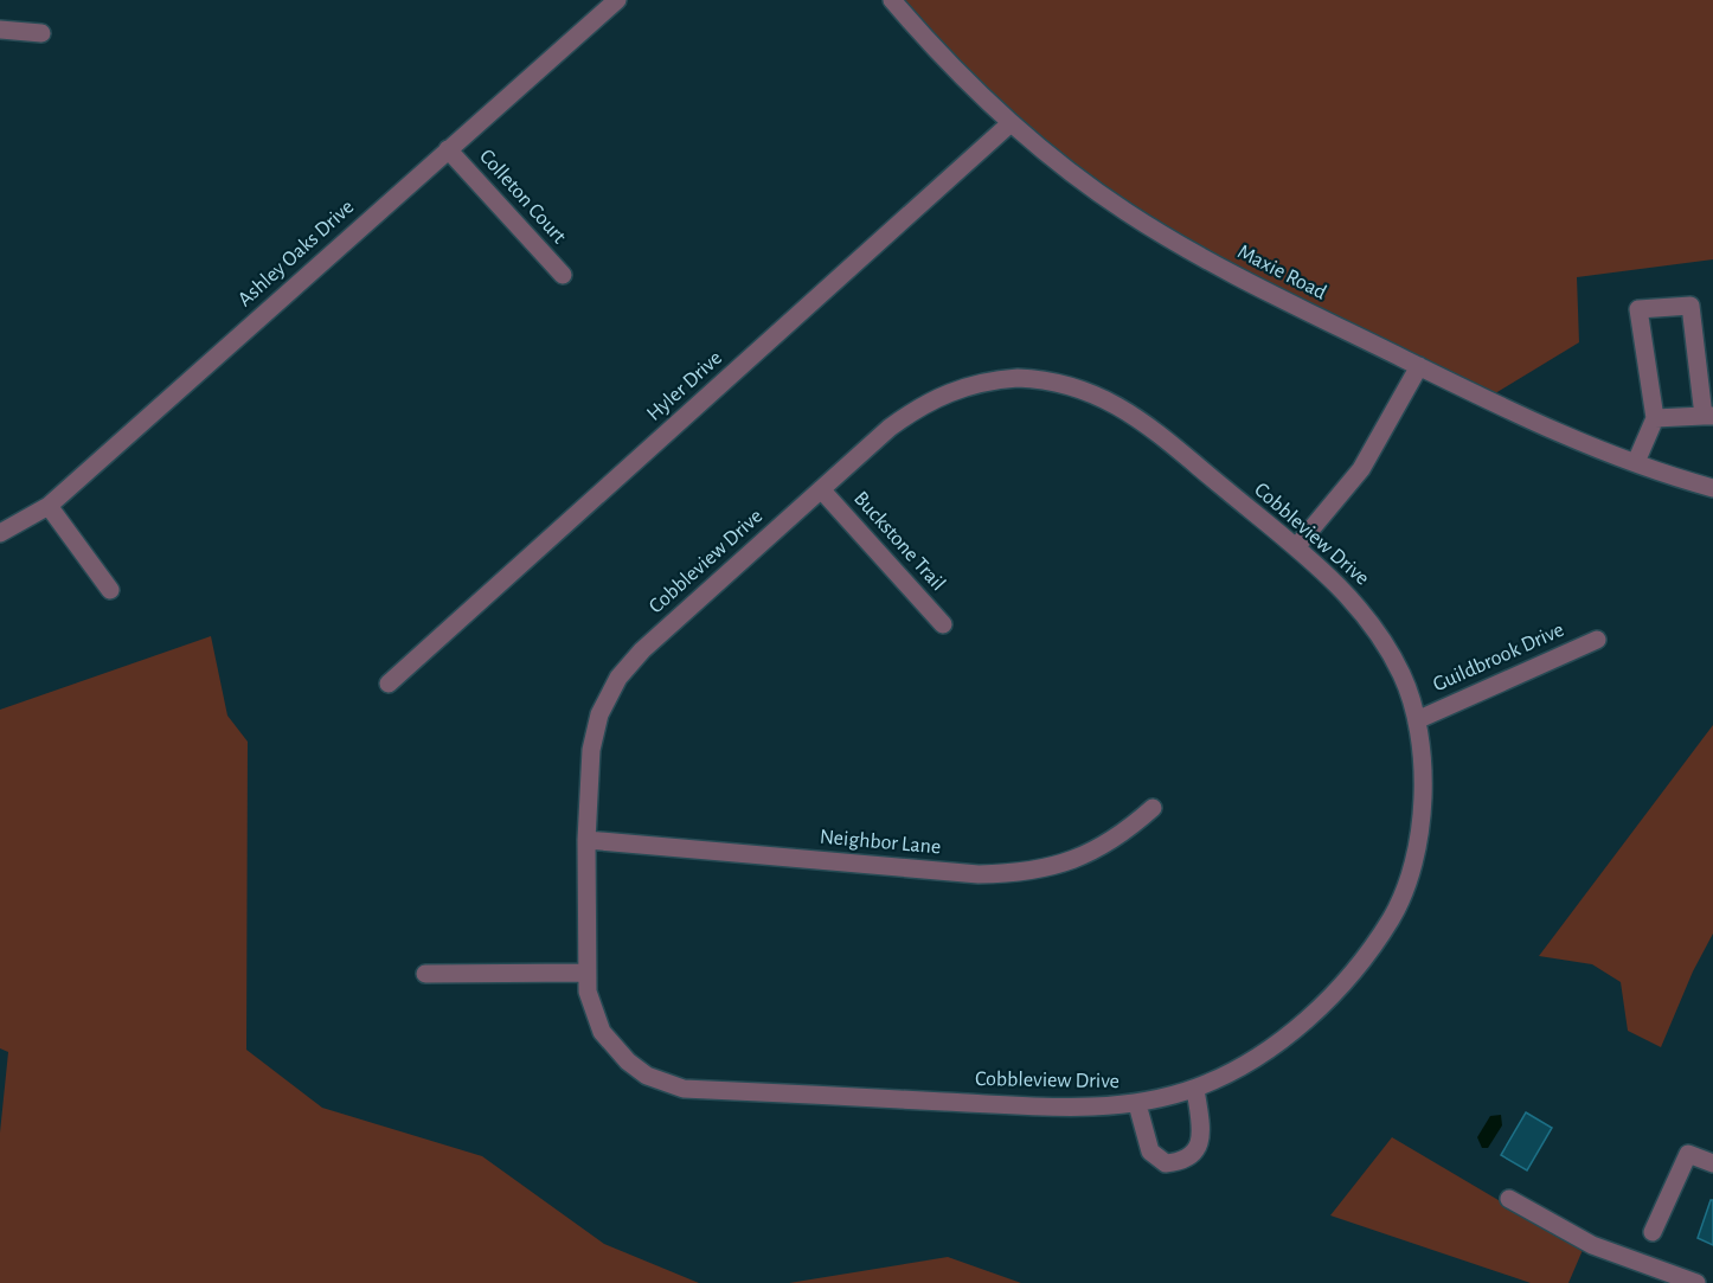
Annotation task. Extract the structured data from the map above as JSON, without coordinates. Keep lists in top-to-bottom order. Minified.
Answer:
{"streets":{"street":["Colleton Court","Ashley Oaks Drive","Maxie Road","Hyler Drive","Cobbleview Drive","Buckstone Trail","Guildbrook Drive","Neighbor Lane"]},"crossings":[["Colleton Court","Ashley Oaks Drive"],["Maxie Road","Hyler Drive"],["Cobbleview Drive","Buckstone Trail"],["Cobbleview Drive","Guildbrook Drive"],["Cobbleview Drive","Neighbor Lane"]]}
